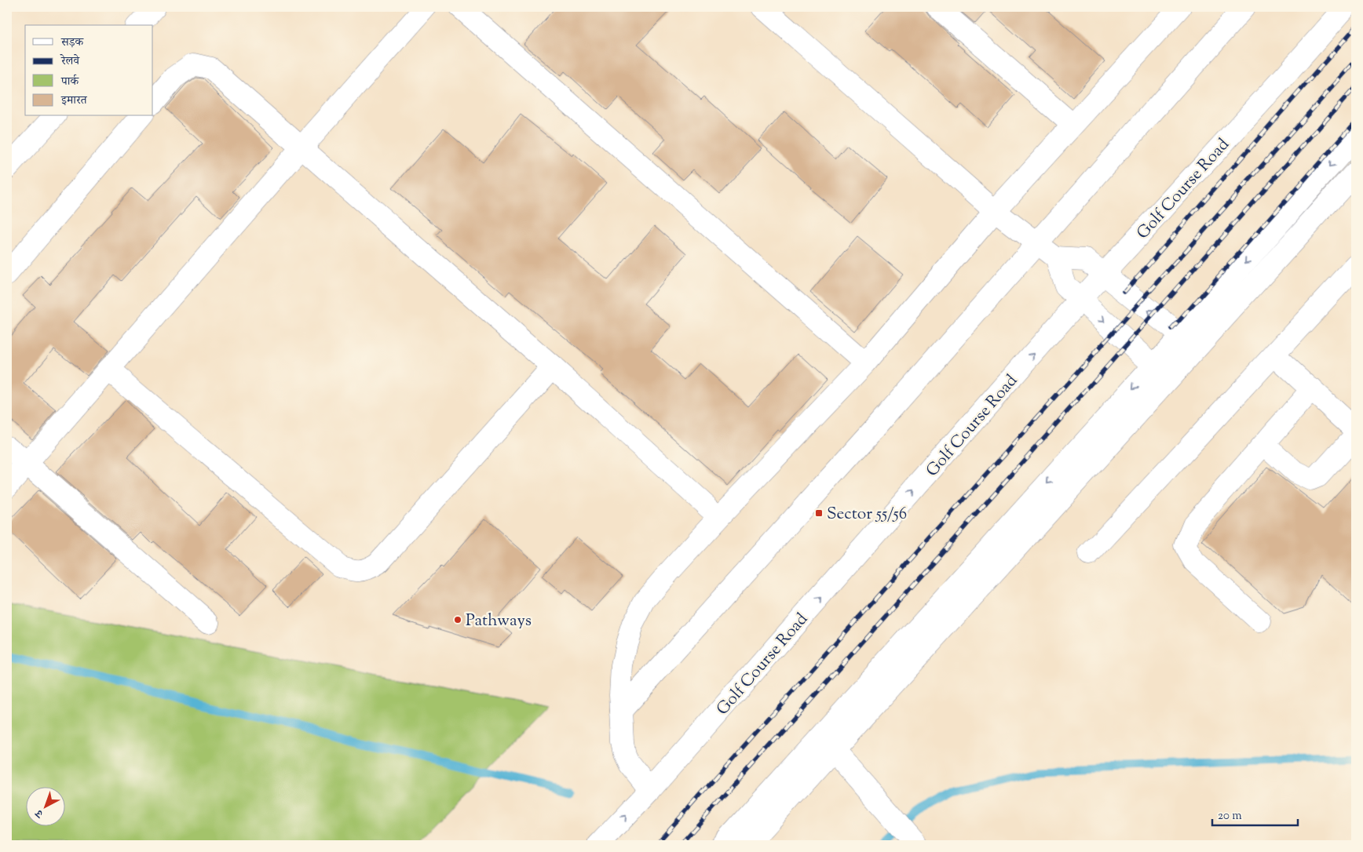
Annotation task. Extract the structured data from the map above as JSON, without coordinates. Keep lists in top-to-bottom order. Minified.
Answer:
{"streets":{"street":["Golf Course Road"]},"places":{"transit":["Sector 55/56"],"other":["Pathways"]},"legend":["सड़क","रेलवे","पार्क","इमारत"],"scale_bar":"20 m","north":"bottom left"}
